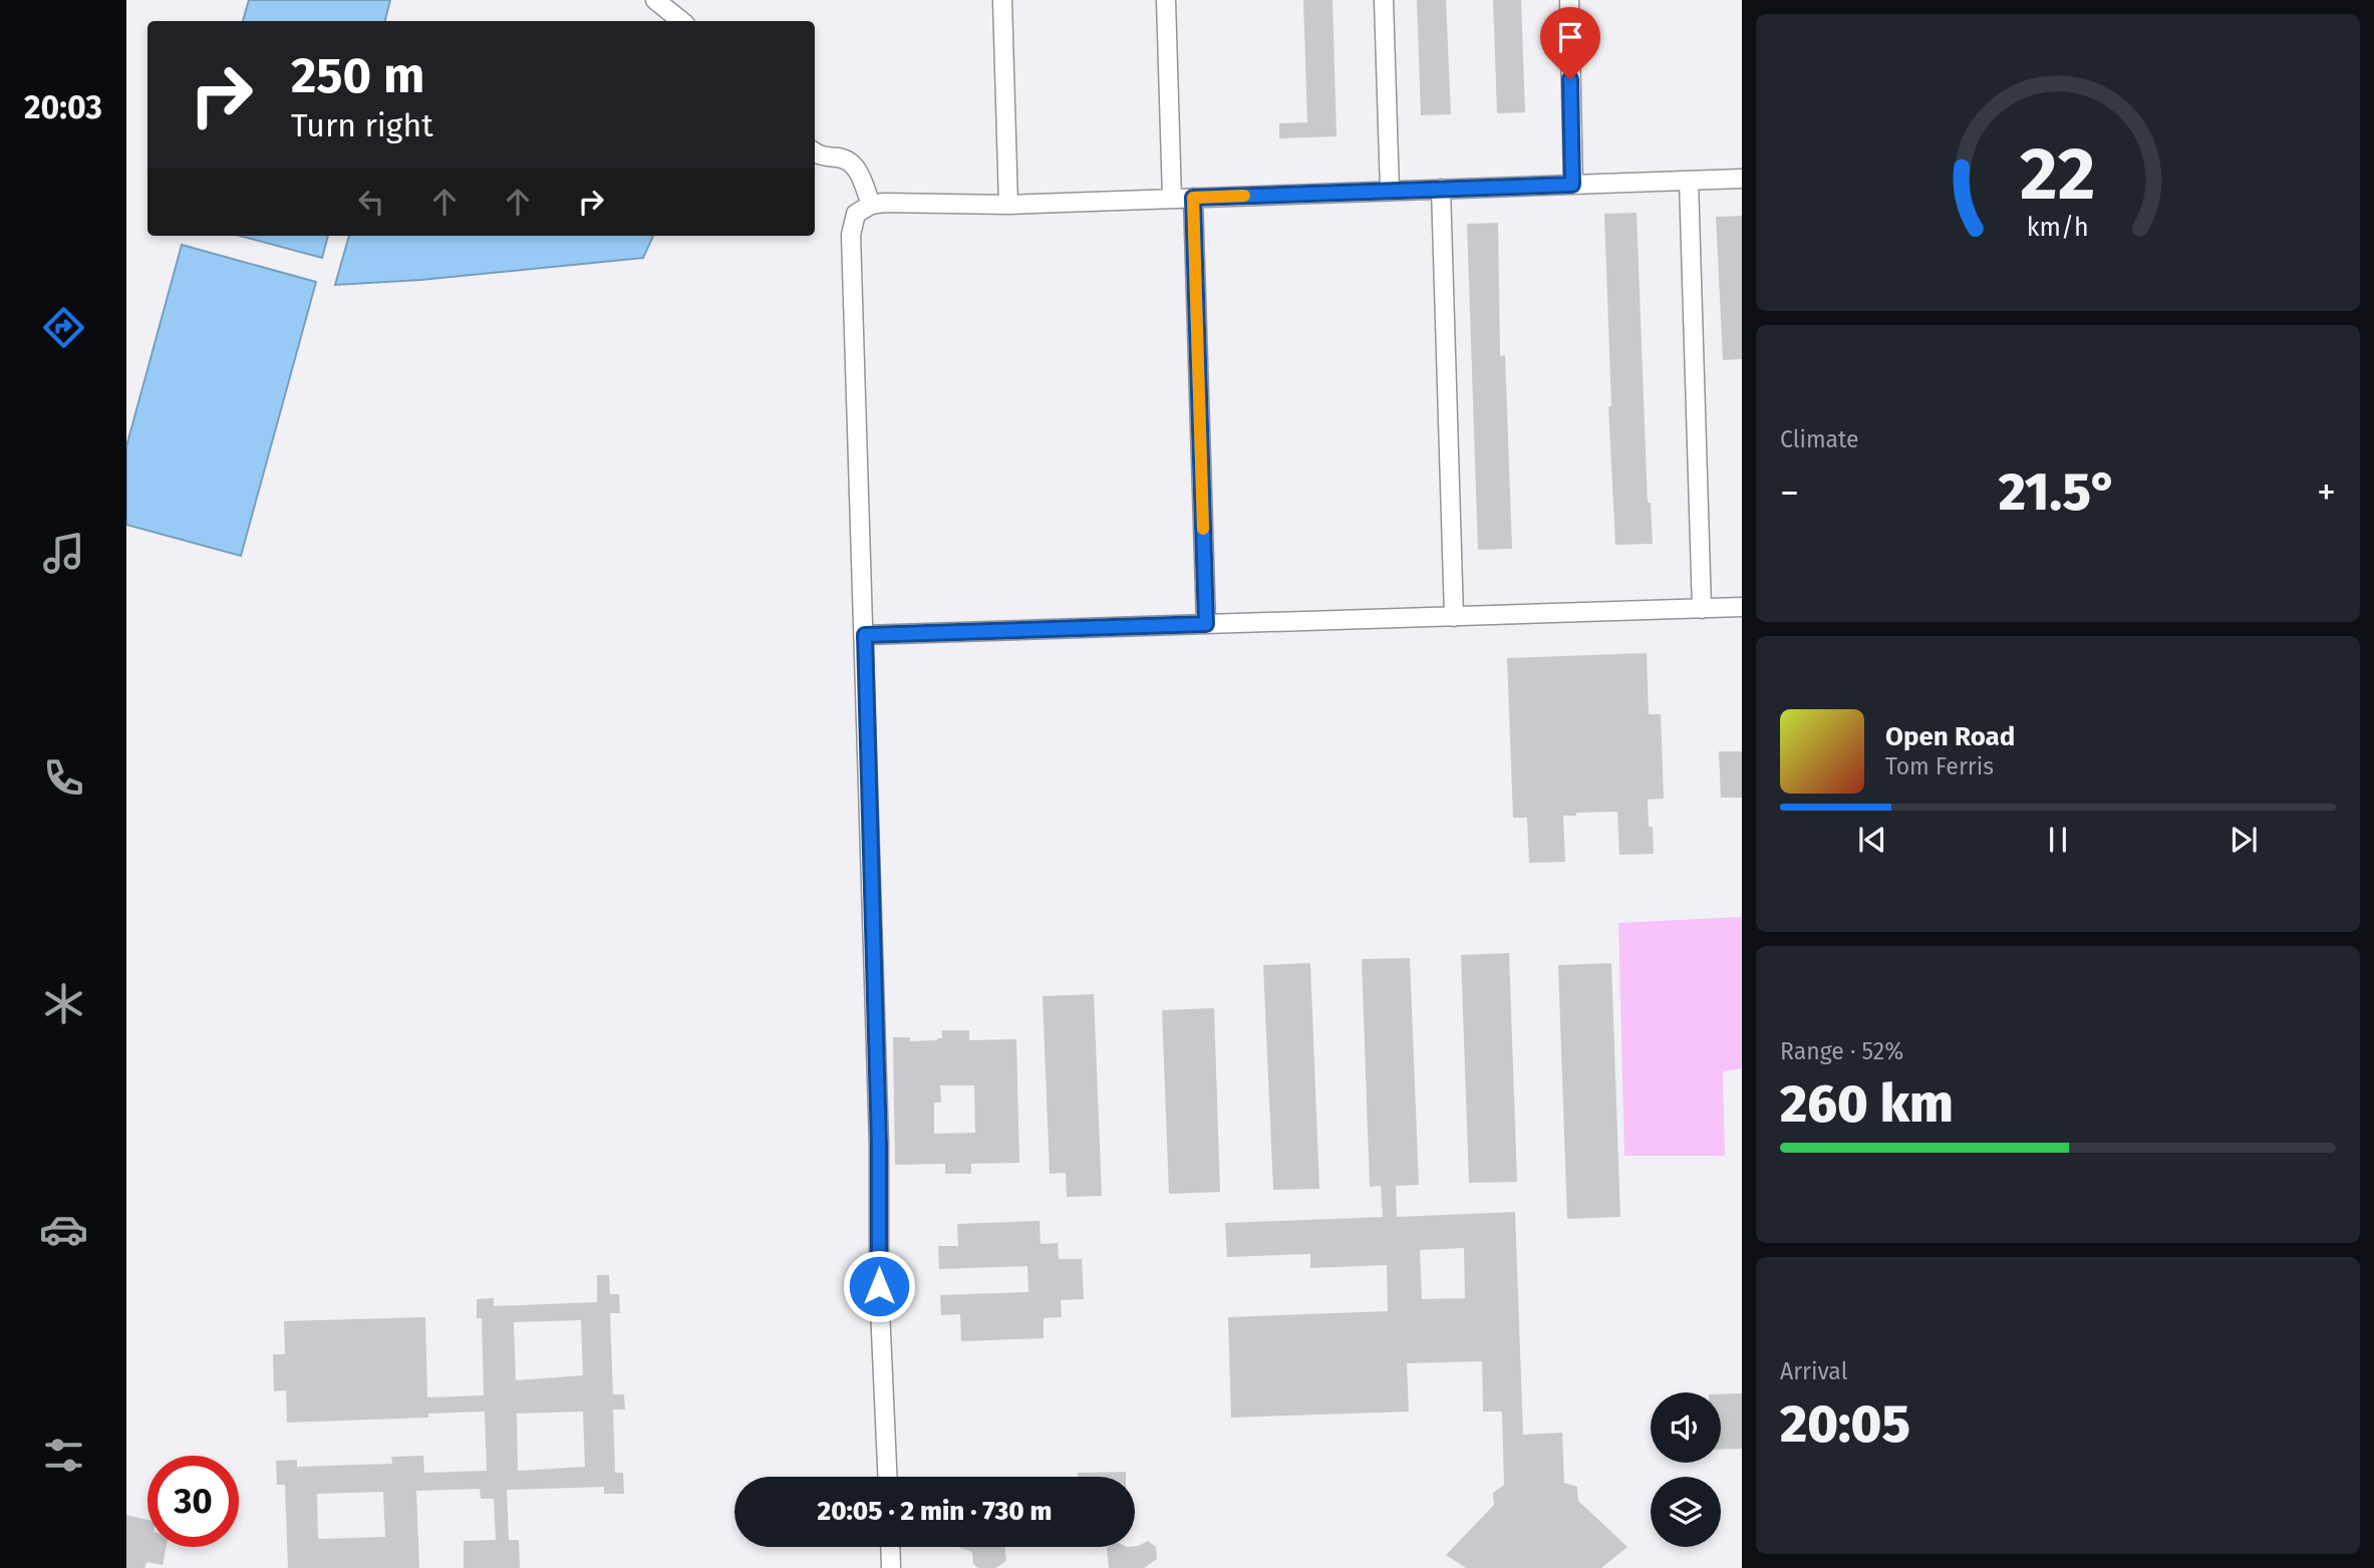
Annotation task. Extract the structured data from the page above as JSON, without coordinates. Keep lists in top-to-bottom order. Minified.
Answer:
{"page":{"tabs":"20:03","turn":["250 m","Turn right"],"tile":["Climate",["Range · 52%","260 km"],["Arrival","20:05"]],"heat":["−","21.5°","+"],"song":["Open Road","Tom Ferris"],"limit":"30","trip":"20:05 · 2 min · 730 m","gauge":["22","km/h"]}}
